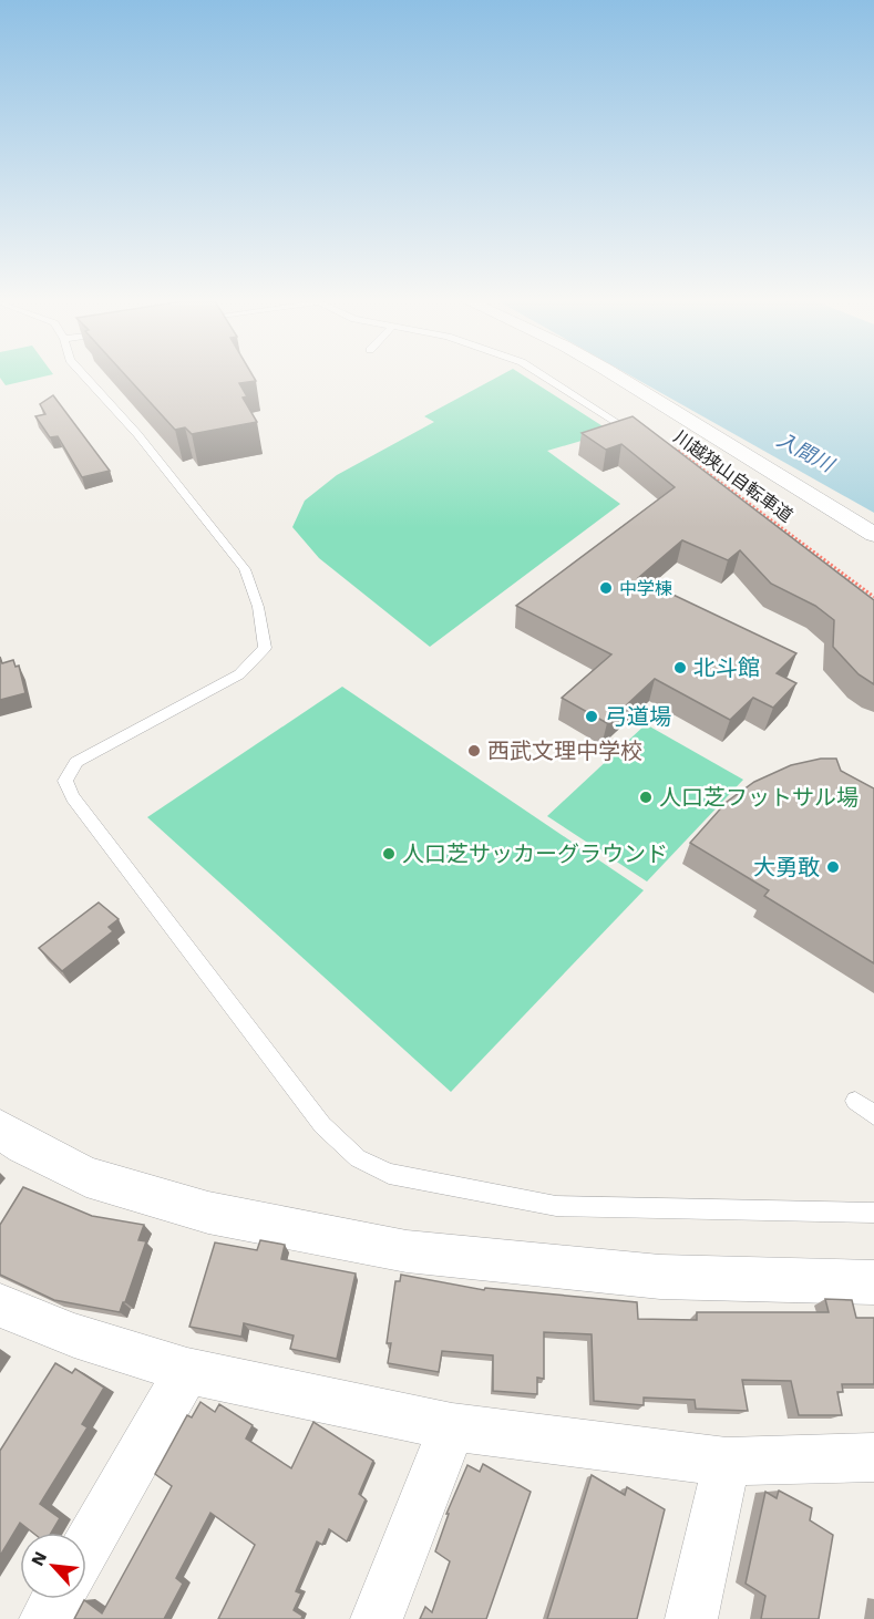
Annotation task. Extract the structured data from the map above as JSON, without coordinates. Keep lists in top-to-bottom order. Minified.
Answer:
{"streets":{"path":["川越狭山自転車道"]},"water":["入間川"],"places":["中学棟","北斗館","弓道場","西武文理中学校","人口芝フットサル場","人口芝サッカーグラウンド","大勇敢"],"north":"top left"}
